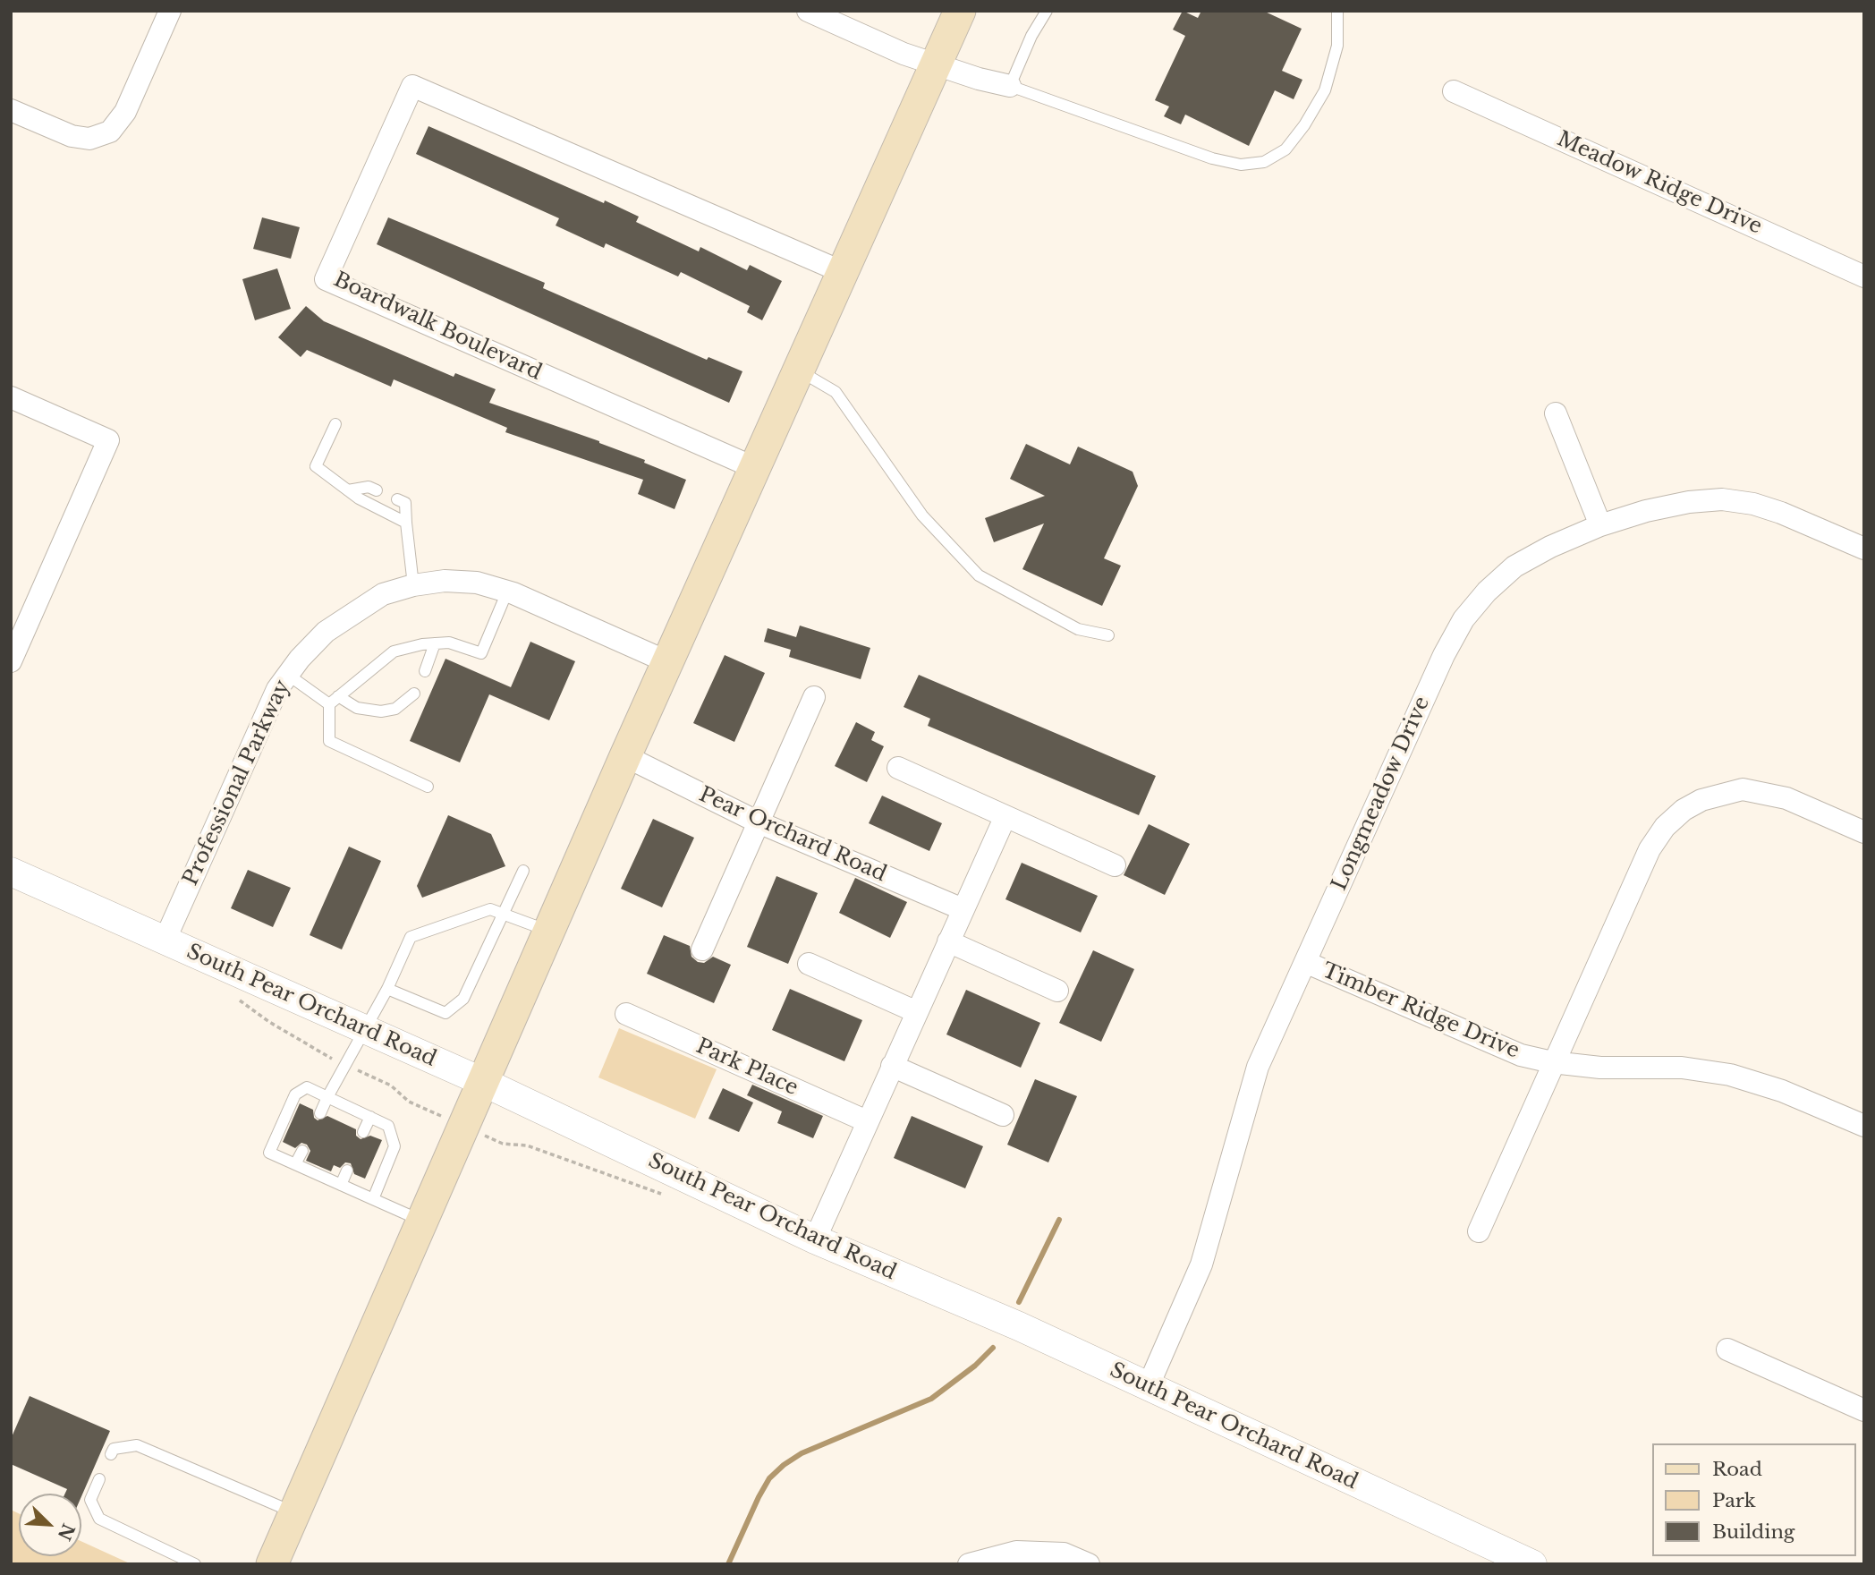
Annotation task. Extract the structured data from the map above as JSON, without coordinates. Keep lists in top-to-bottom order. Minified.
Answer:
{"streets":{"street":["Meadow Ridge Drive","Boardwalk Boulevard","Professional Parkway","Longmeadow Drive","Pear Orchard Road","South Pear Orchard Road","Timber Ridge Drive","Park Place"]},"crossings":[["Professional Parkway","South Pear Orchard Road"],["Longmeadow Drive","South Pear Orchard Road"],["Longmeadow Drive","Timber Ridge Drive"]],"legend":["Road","Park","Building"],"north":"bottom right"}
